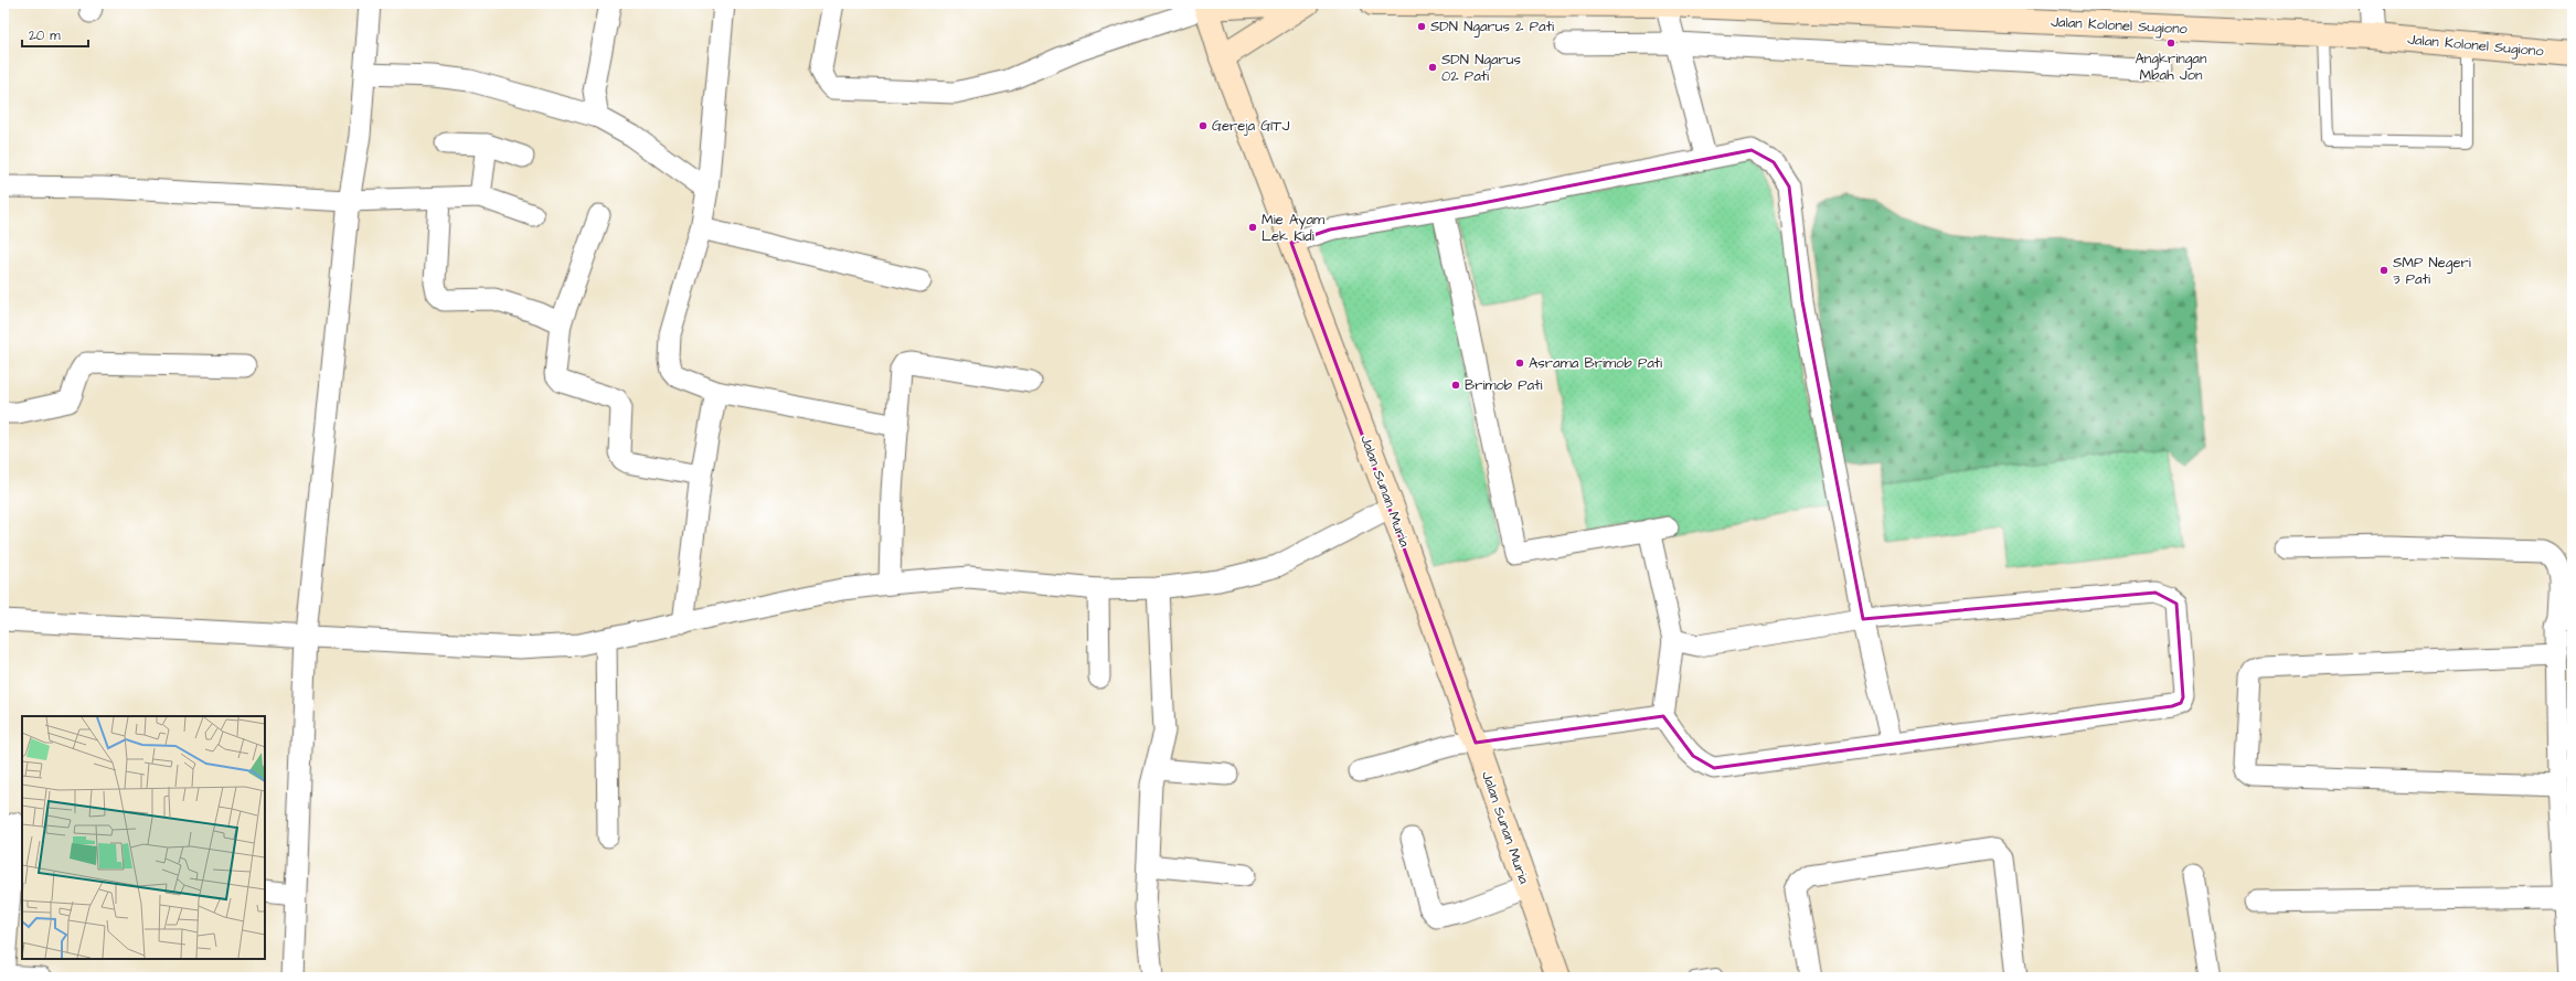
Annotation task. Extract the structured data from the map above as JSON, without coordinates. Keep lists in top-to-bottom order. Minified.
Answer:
{"streets":{"main road":["Jalan Kolonel Sugiono","Jalan Sunan Muria"]},"places":["SDN Ngarus 2 Pati","Angkringan Mbah Jon","SDN Ngarus 02 Pati","Gereja GITJ","Mie Ayam Lek Kidi","SMP Negeri 3 Pati","Asrama Brimob Pati","Brimob Pati"],"scale_bar":"20 m"}
